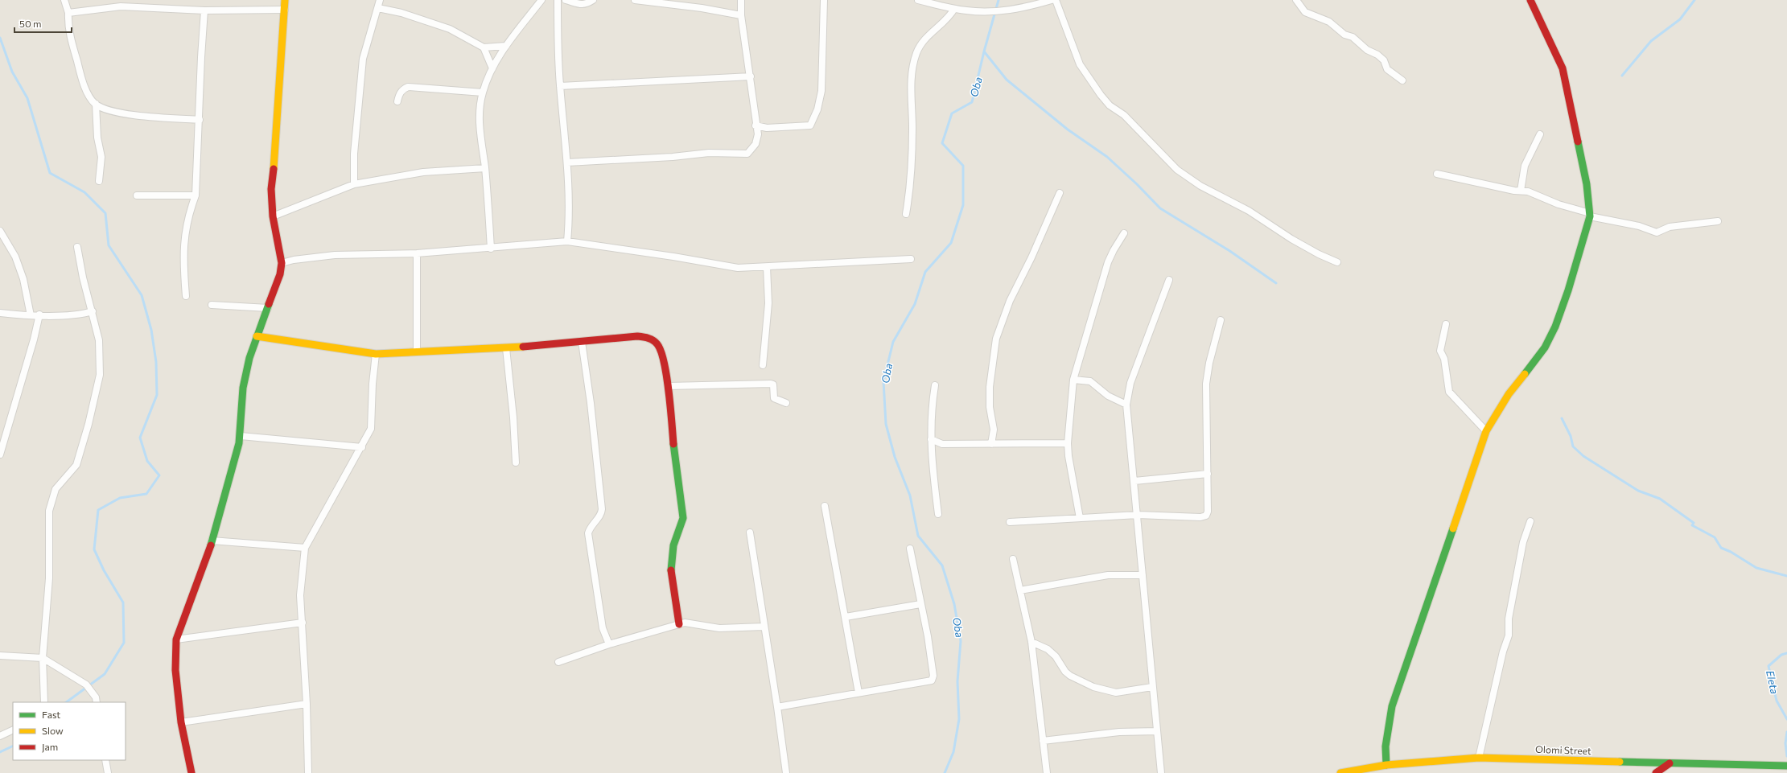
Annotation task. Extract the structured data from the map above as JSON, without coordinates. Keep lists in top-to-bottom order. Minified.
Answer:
{"streets":{"street":["Olomi Street"]},"water":["Oba","Eleta"],"legend":["Fast","Slow","Jam"],"scale_bar":"50 m"}
